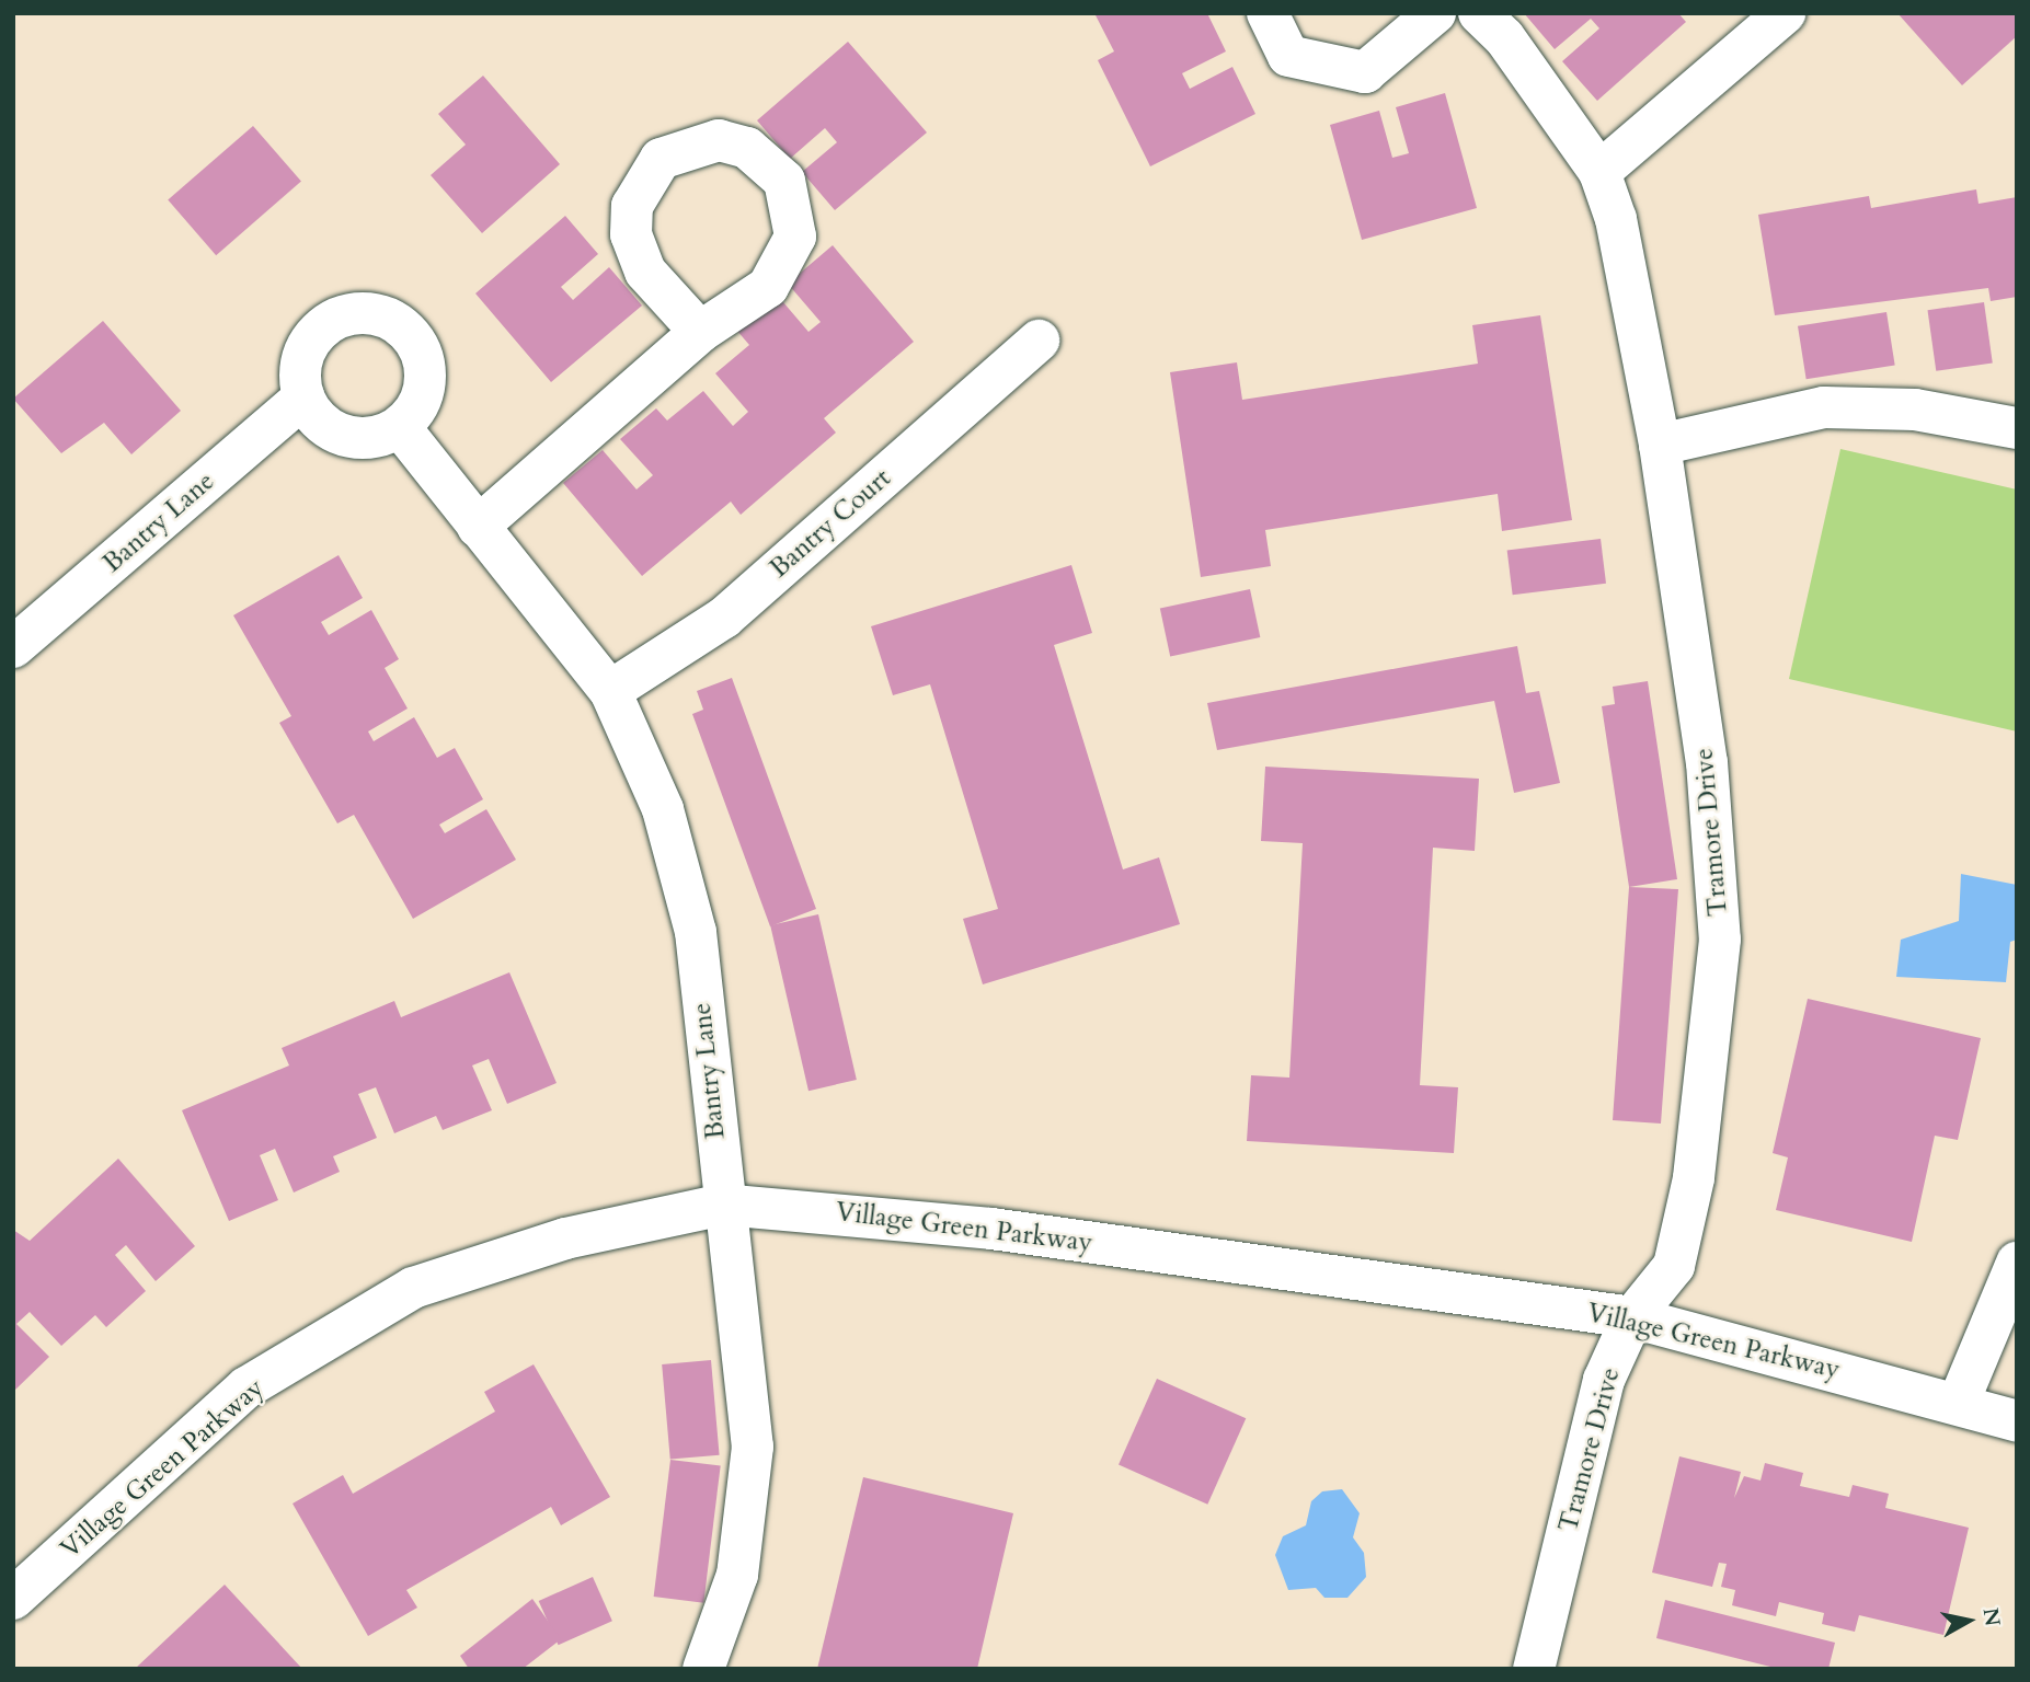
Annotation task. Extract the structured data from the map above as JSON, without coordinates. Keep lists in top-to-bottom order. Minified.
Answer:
{"streets":{"street":["Bantry Lane","Bantry Court","Tramore Drive","Village Green Parkway"]},"crossings":[["Bantry Lane","Bantry Court"],["Bantry Lane","Village Green Parkway"],["Tramore Drive","Village Green Parkway"]],"north":"right"}
